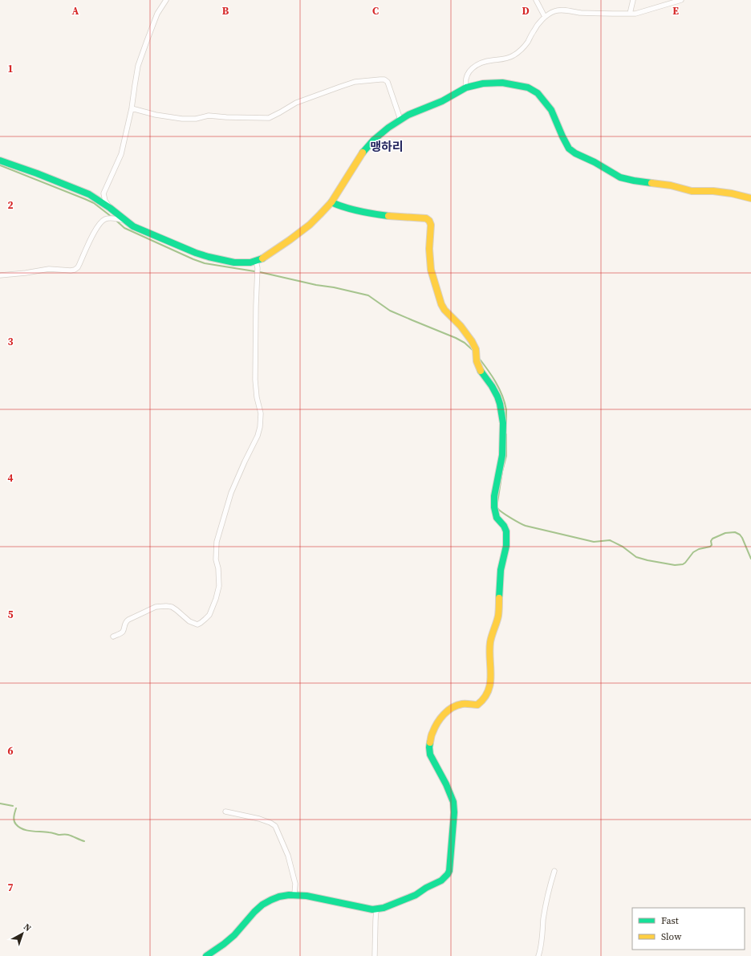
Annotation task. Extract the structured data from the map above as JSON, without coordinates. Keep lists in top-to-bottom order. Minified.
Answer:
{"districts":["맹하리"],"legend":["Fast","Slow"],"north":"top right","grid":{"columns":["A","B","C","D","E"],"rows":["1","2","3","4","5","6","7"]}}
